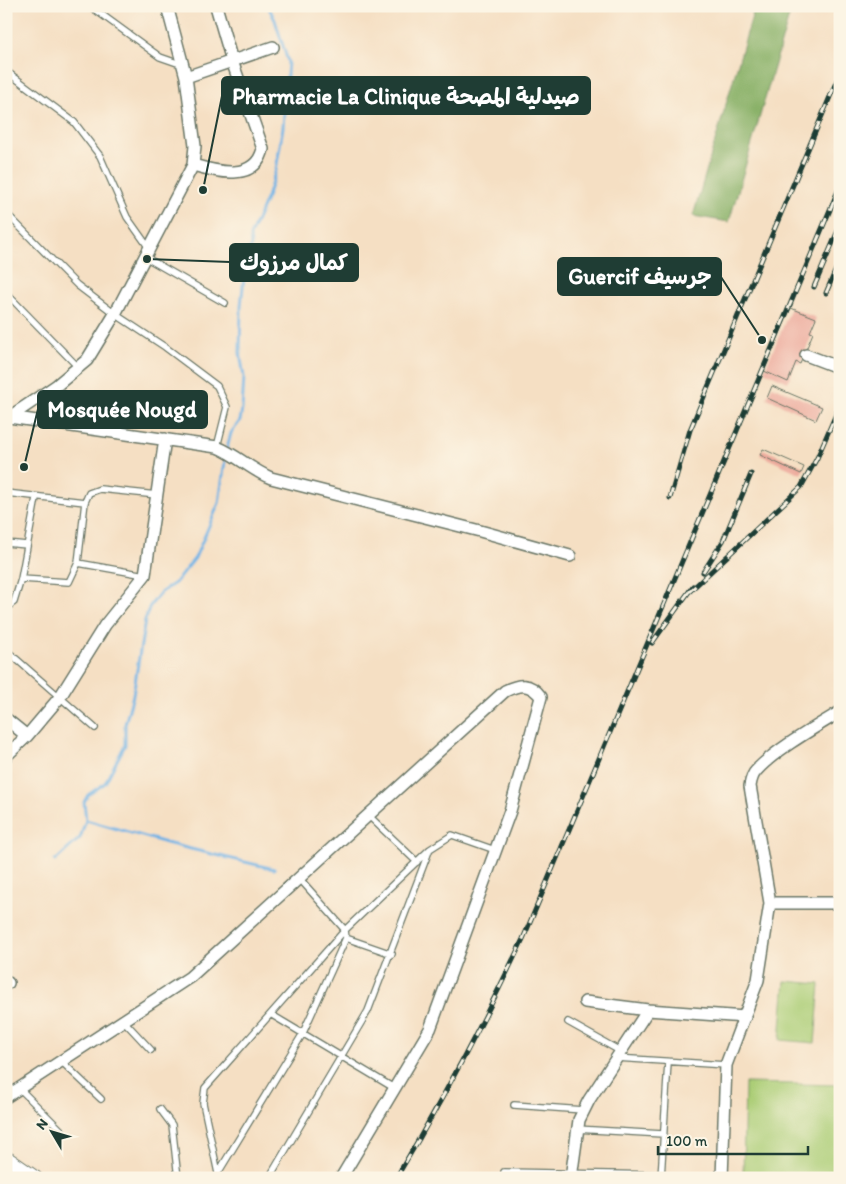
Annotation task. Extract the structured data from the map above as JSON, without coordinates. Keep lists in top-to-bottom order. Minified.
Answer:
{"places":["Pharmacie La Clinique صيدلية المصحة","كمال مرزوك","Guercif جرسيف","Mosquée Nougd"],"scale_bar":"100 m","north":"top left"}
